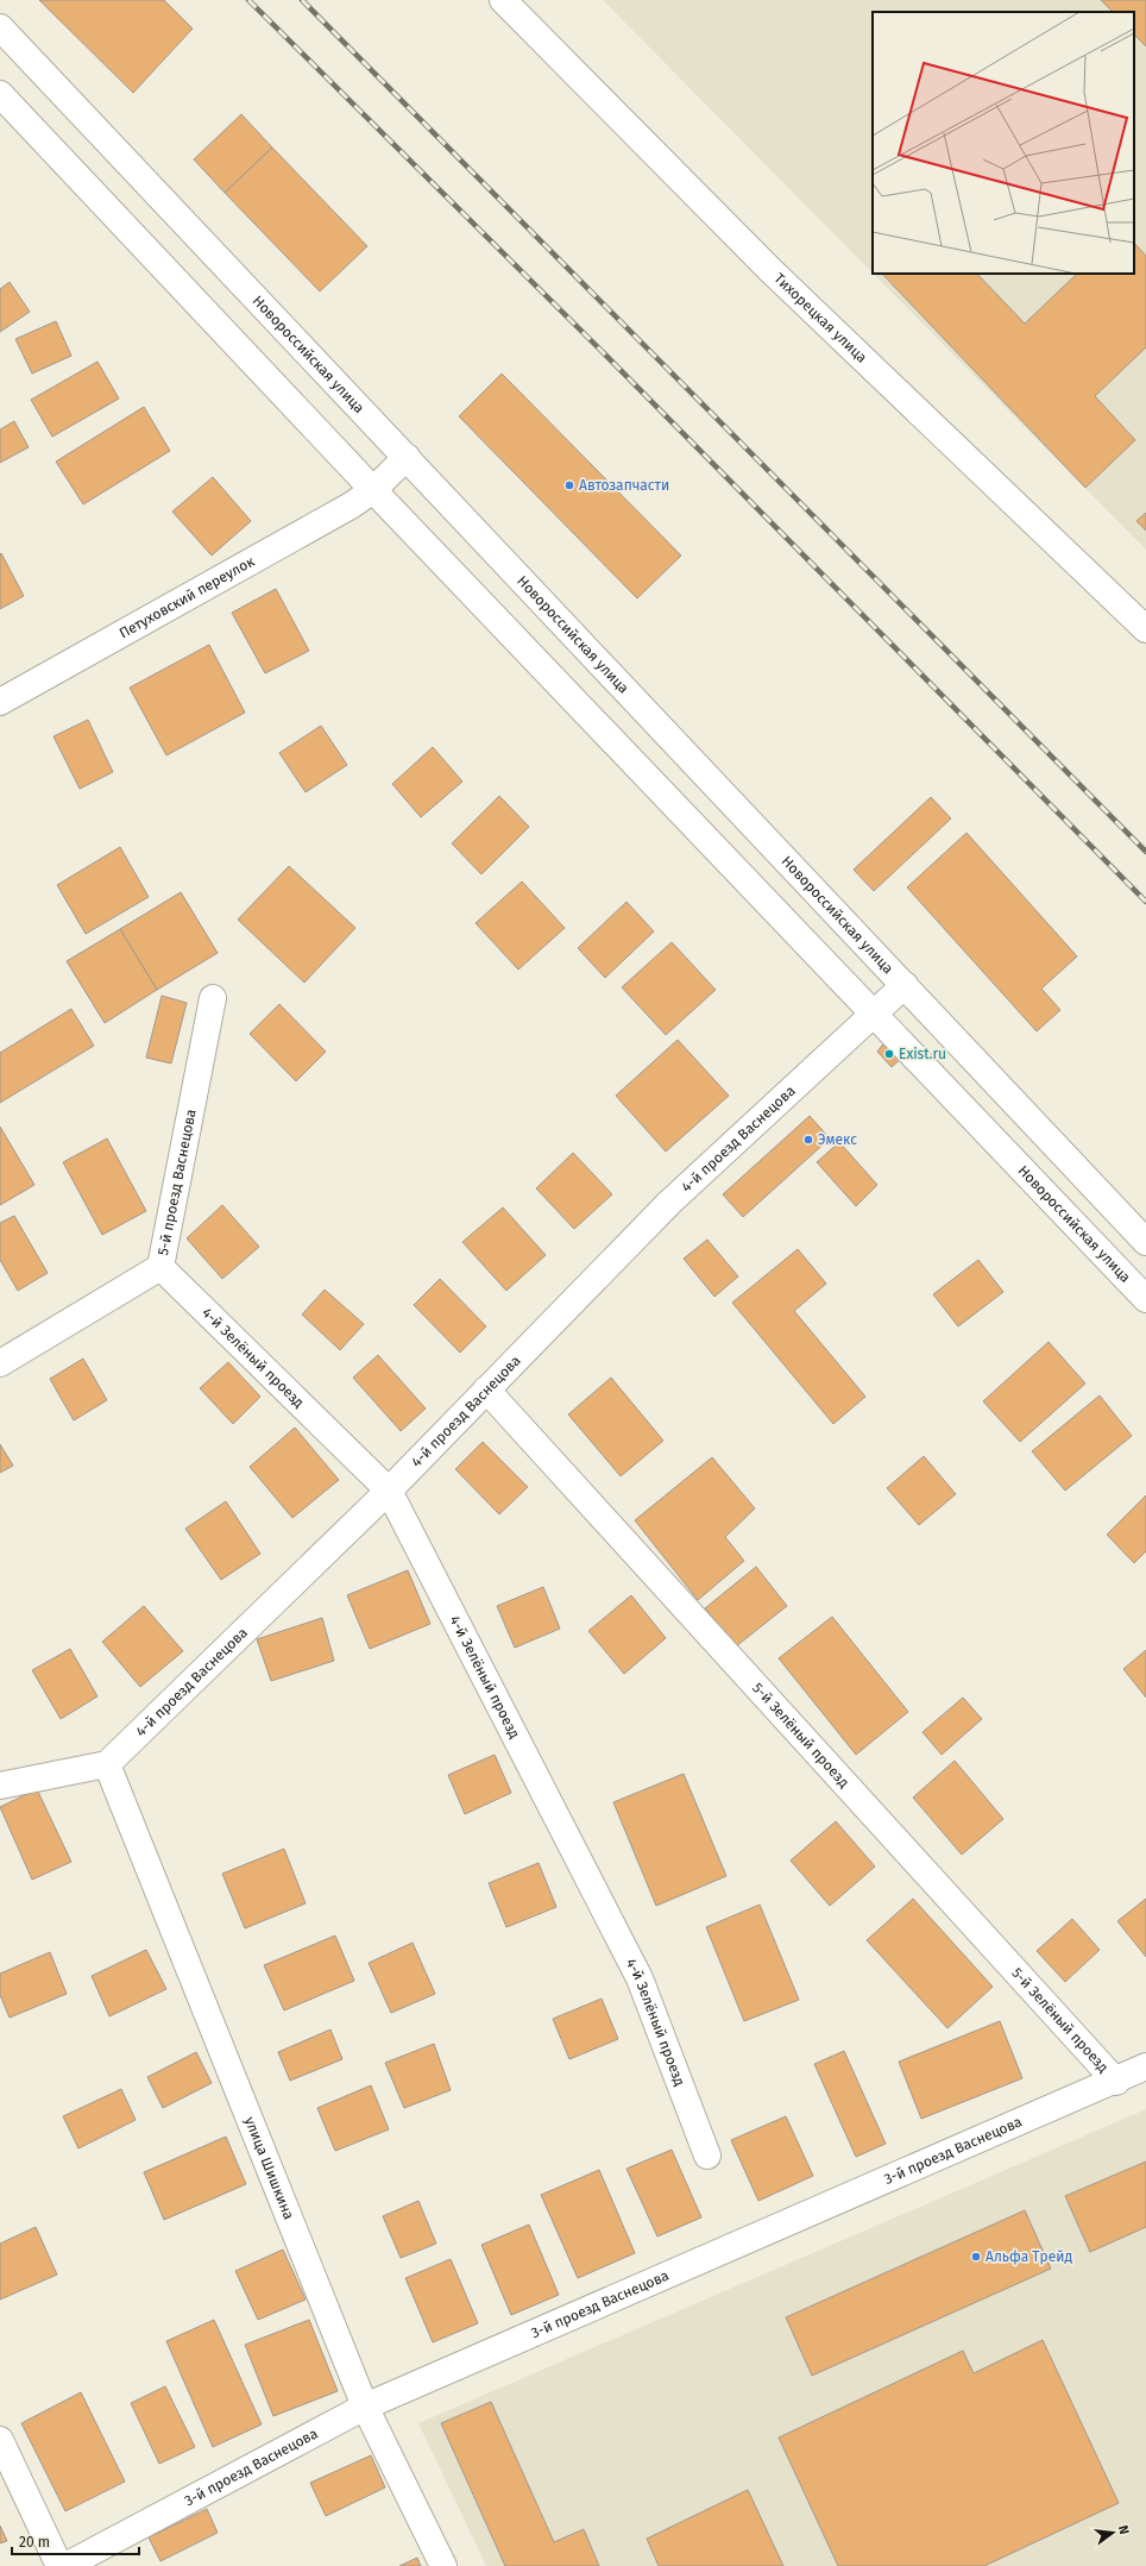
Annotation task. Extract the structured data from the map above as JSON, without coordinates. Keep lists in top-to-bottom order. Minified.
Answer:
{"streets":{"street":["Тихорецкая улица","Новороссийская улица","Петуховский переулок","4-й проезд Васнецова","5-й проезд Васнецова","4-й Зелёный проезд","5-й Зелёный проезд","3-й проезд Васнецова","улица Шишкина"]},"crossings":[["Новороссийская улица","Петуховский переулок"],["Новороссийская улица","4-й проезд Васнецова"],["4-й проезд Васнецова","4-й Зелёный проезд"],["4-й проезд Васнецова","5-й Зелёный проезд"],["4-й проезд Васнецова","улица Шишкина"],["5-й проезд Васнецова","4-й Зелёный проезд"],["5-й Зелёный проезд","3-й проезд Васнецова"],["3-й проезд Васнецова","улица Шишкина"]],"places":["Автозапчасти","Exist.ru","Эмекс","Альфа Трейд"],"scale_bar":"20 m","north":"right"}
